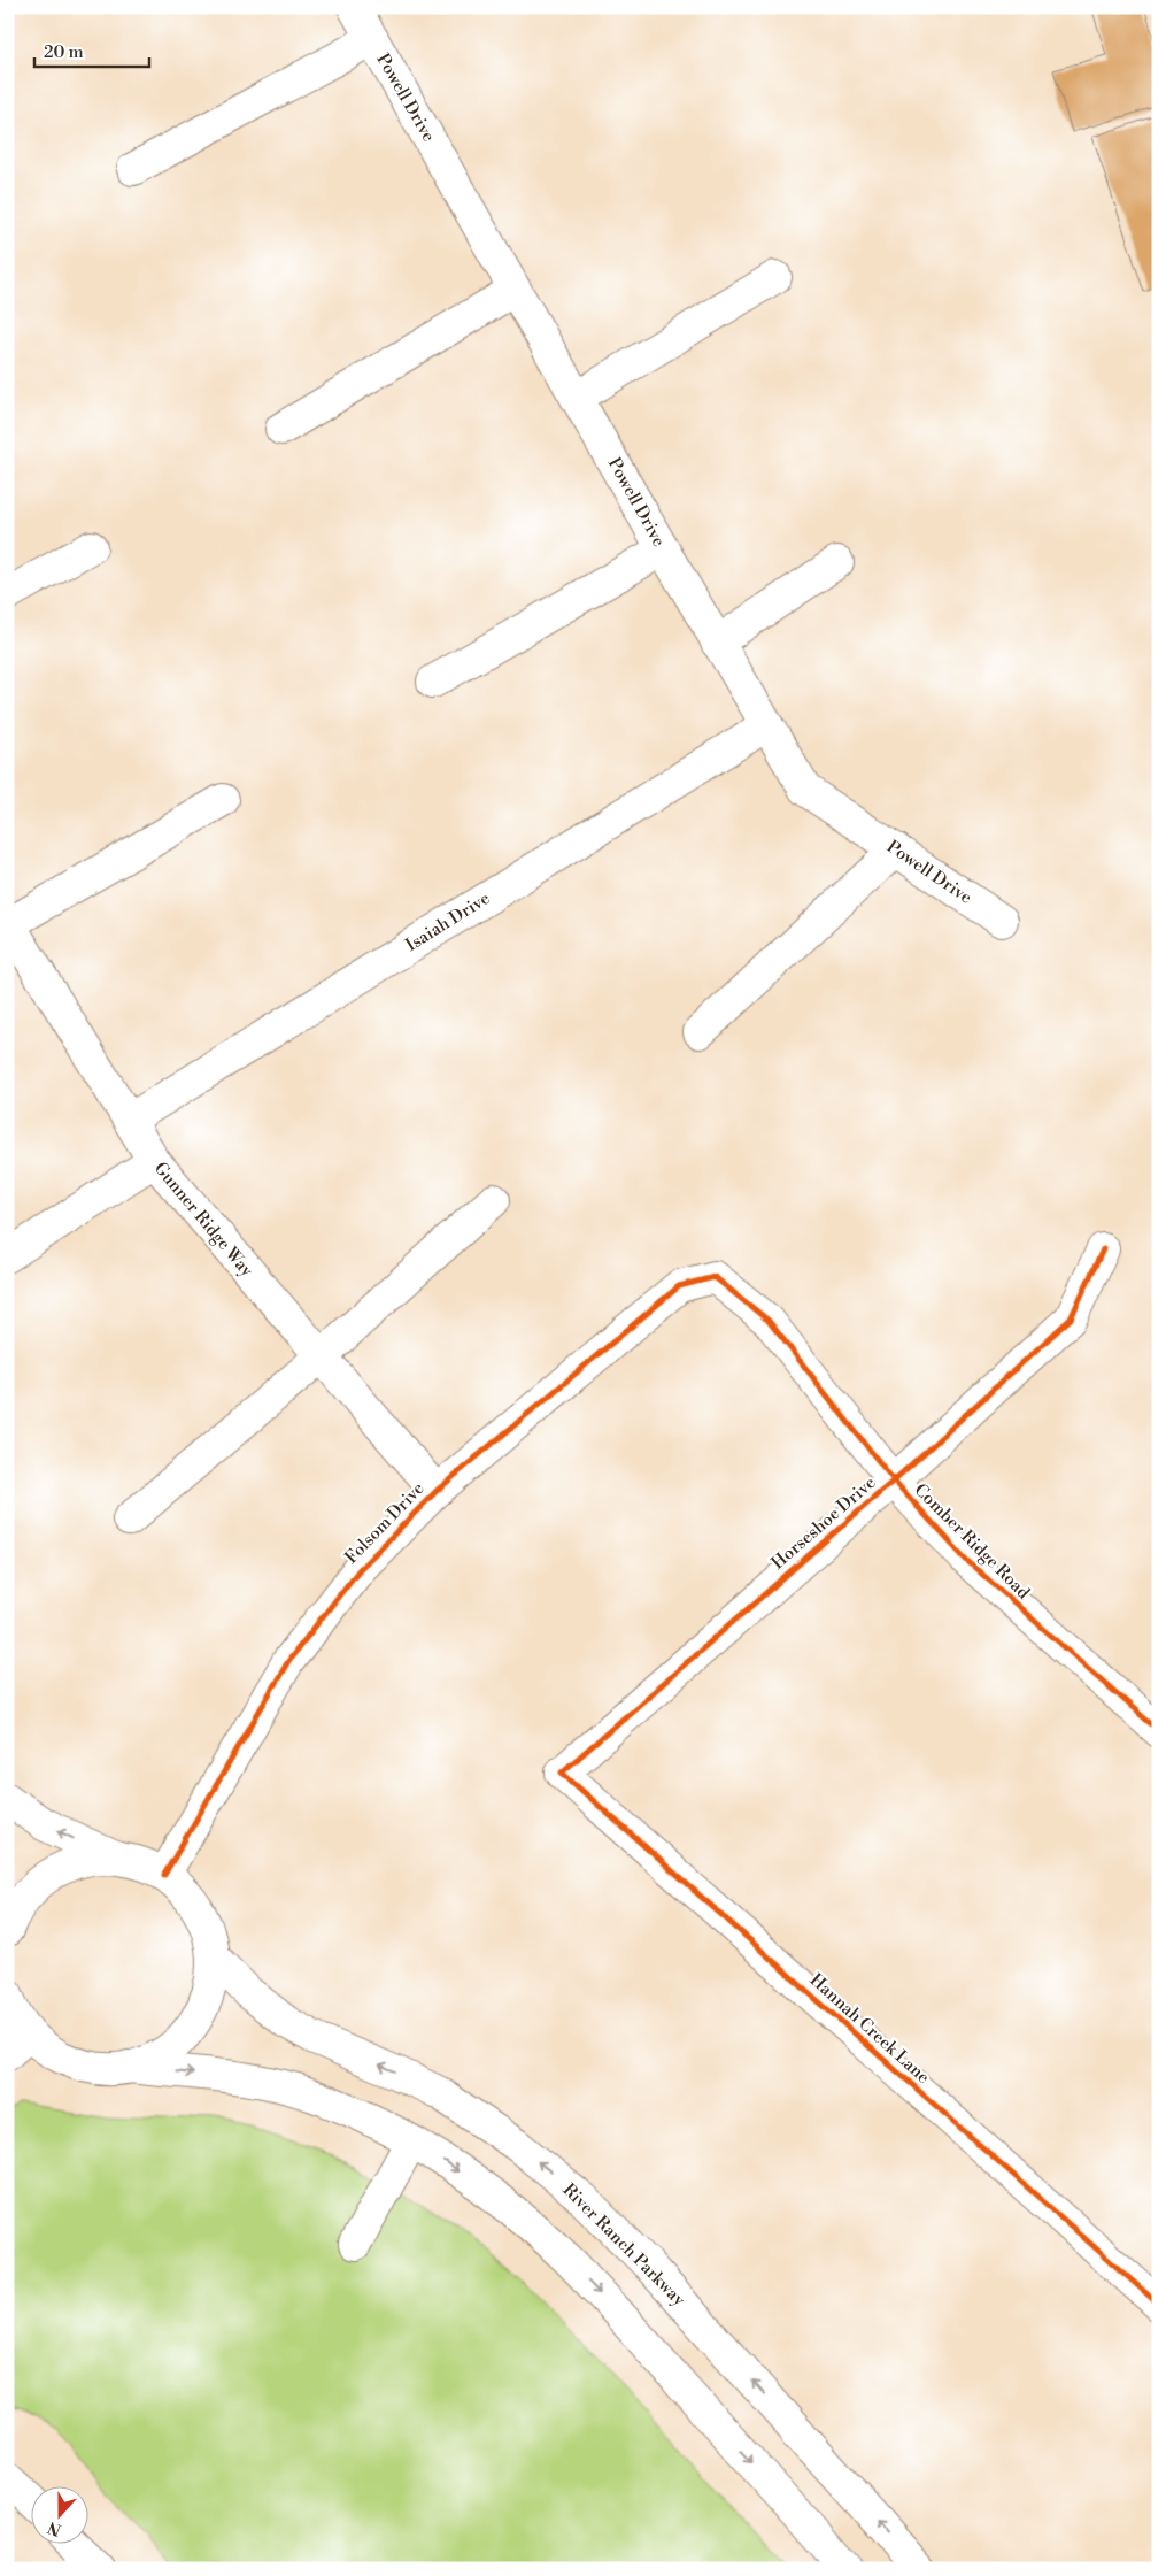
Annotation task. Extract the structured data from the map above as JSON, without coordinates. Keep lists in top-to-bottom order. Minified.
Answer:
{"streets":{"street":["Powell Drive","Isaiah Drive","Gunner Ridge Way","Folsom Drive","Horseshoe Drive","Comber Ridge Road","Hannah Creek Lane","River Ranch Parkway"]},"crossings":[["Powell Drive","Isaiah Drive"],["Isaiah Drive","Gunner Ridge Way"],["Gunner Ridge Way","Folsom Drive"],["Folsom Drive","Comber Ridge Road"],["Horseshoe Drive","Comber Ridge Road"],["Horseshoe Drive","Hannah Creek Lane"]],"scale_bar":"20 m","north":"bottom"}
